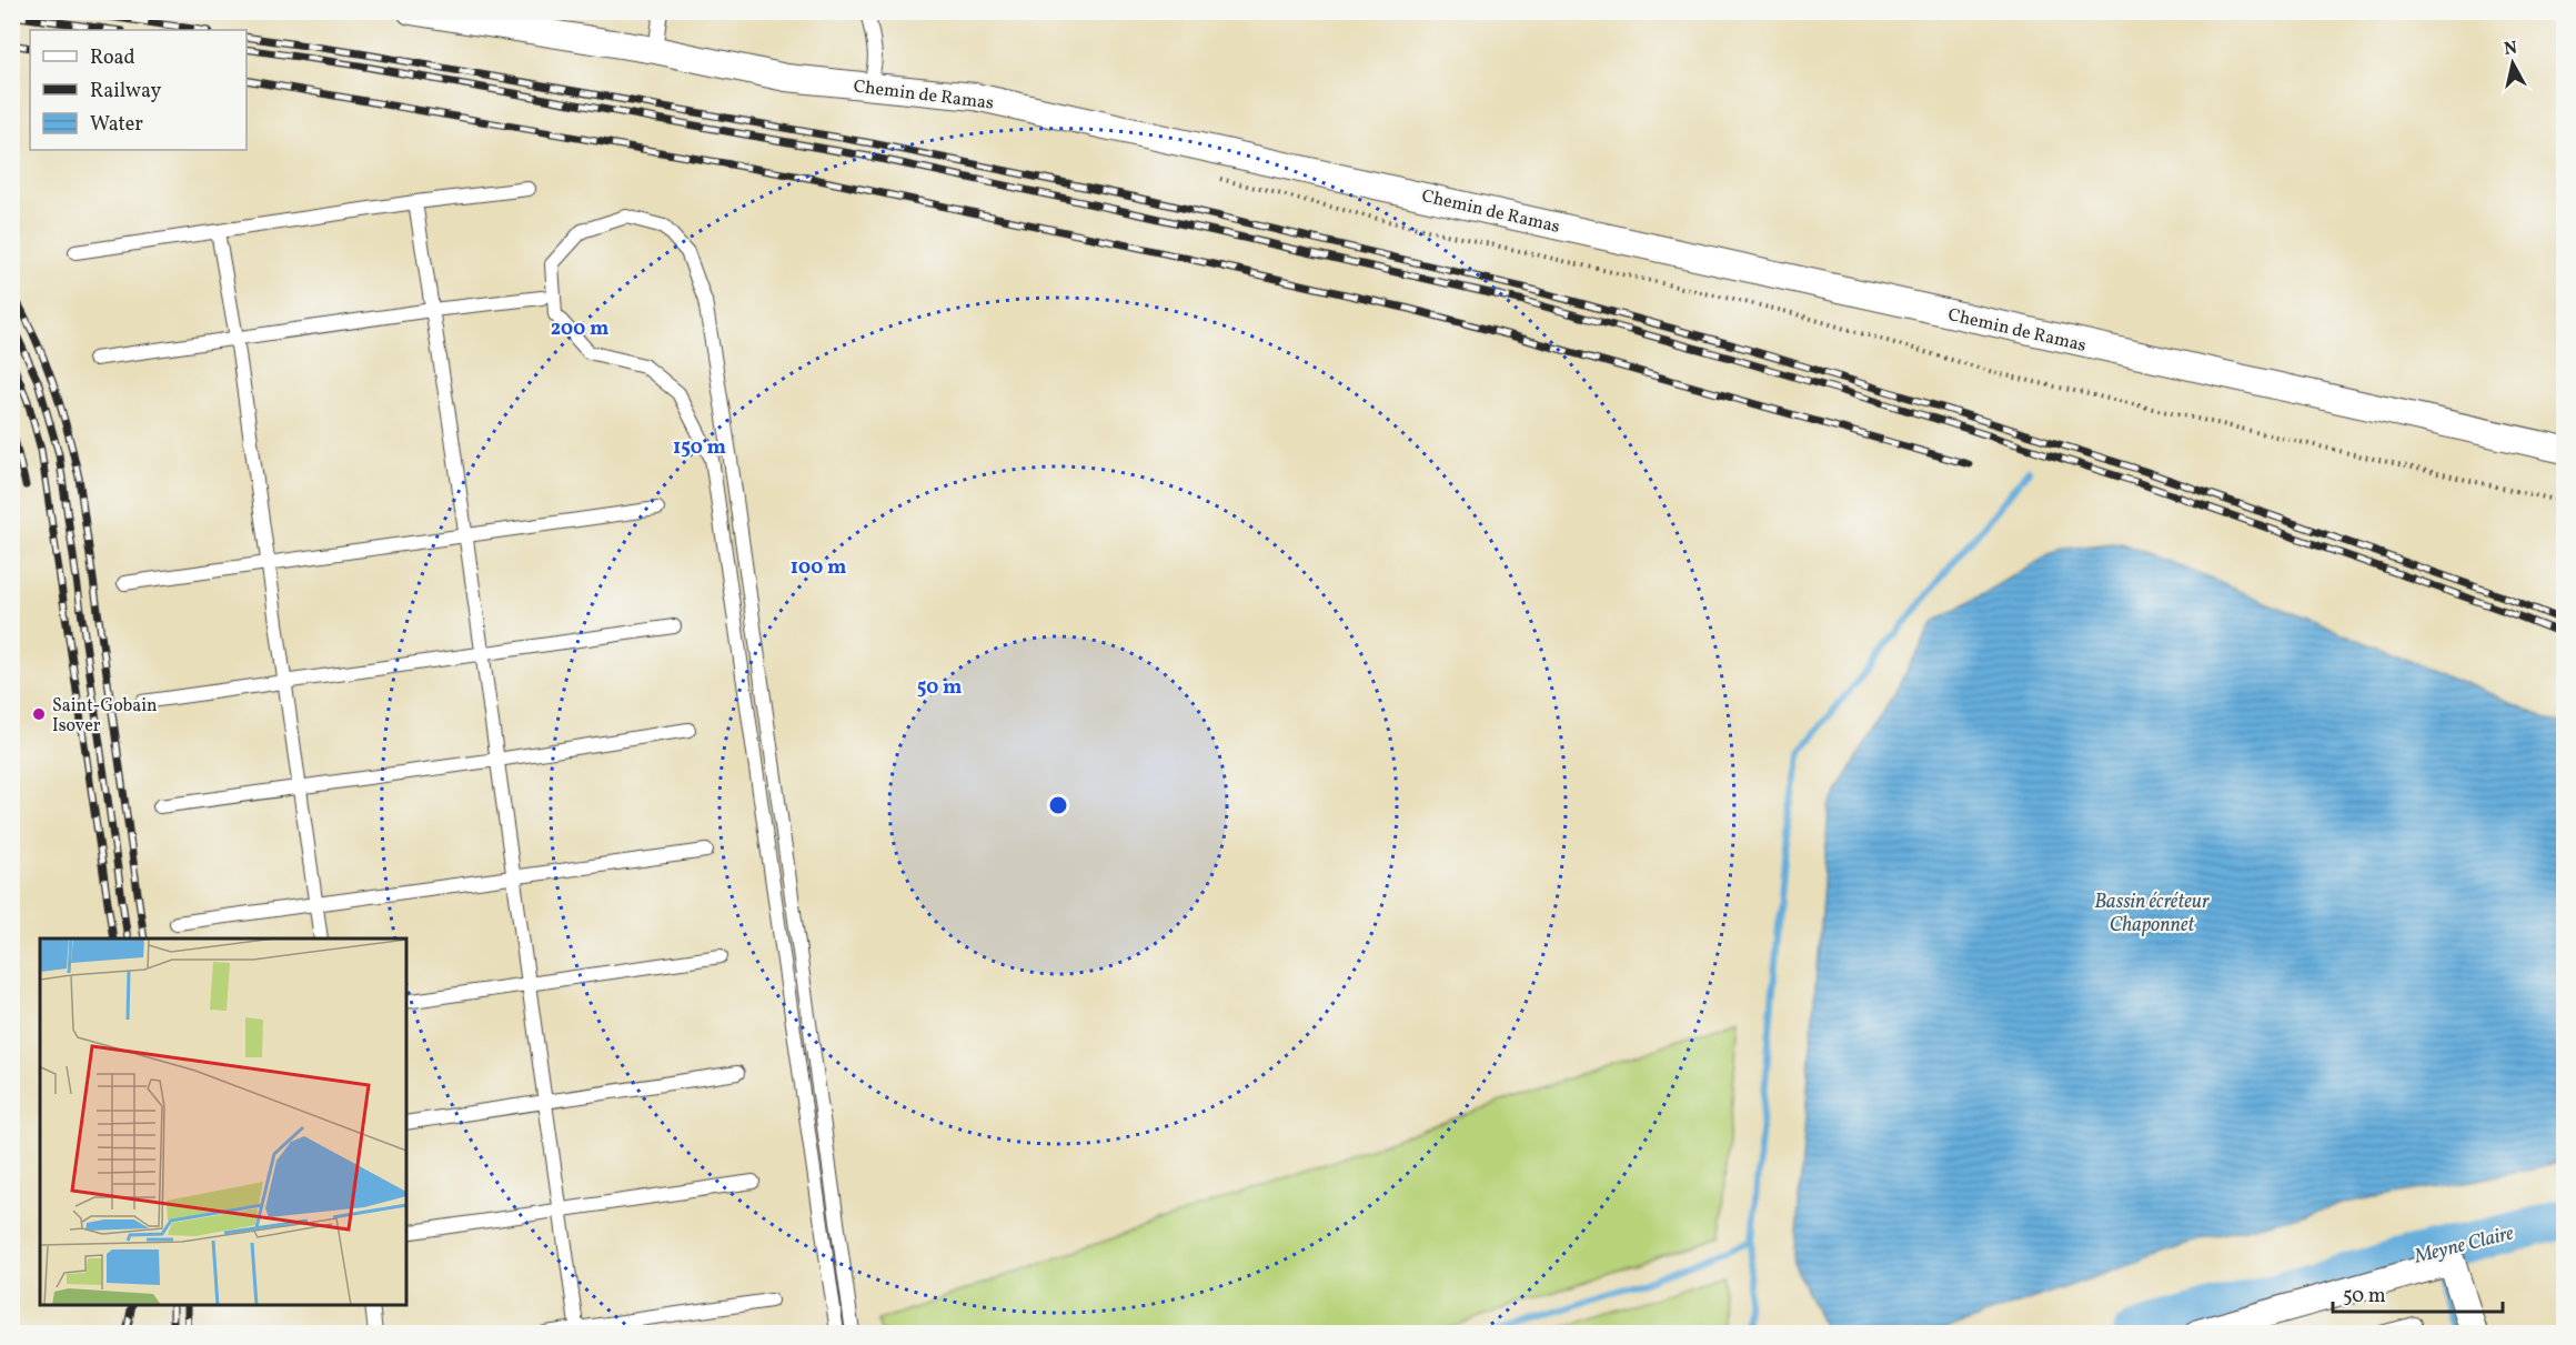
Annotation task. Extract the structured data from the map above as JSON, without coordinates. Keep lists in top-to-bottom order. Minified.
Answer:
{"streets":{"street":["Chemin de Ramas"]},"water":["Bassin écréteur Chaponnet","Meyne Claire"],"places":["Saint-Gobain Isover"],"legend":["Road","Railway","Water"],"scale_bar":"50 m","north":"top","rings":["200 m","150 m","100 m","50 m"]}
